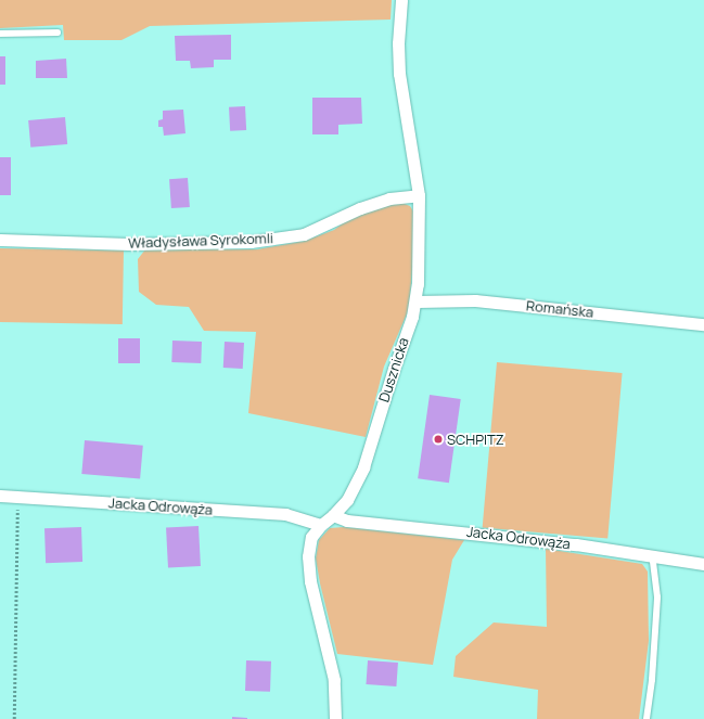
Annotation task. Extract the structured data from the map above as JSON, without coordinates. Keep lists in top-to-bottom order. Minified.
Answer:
{"streets":{"street":["Władysława Syrokomli","Romańska","Dusznicka","Jacka Odrowąża"]},"crossings":[["Władysława Syrokomli","Dusznicka"],["Romańska","Dusznicka"],["Dusznicka","Jacka Odrowąża"]],"places":["SCHPITZ"]}
